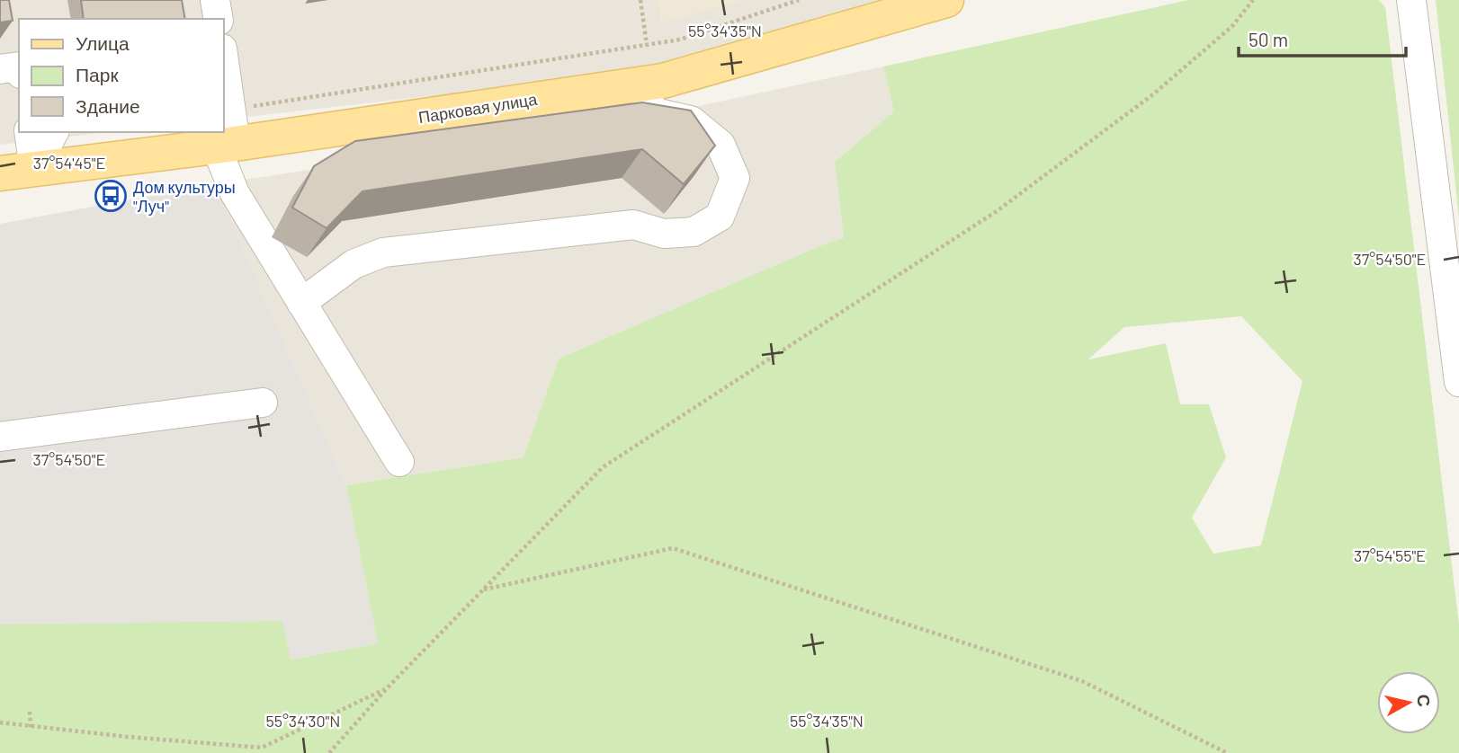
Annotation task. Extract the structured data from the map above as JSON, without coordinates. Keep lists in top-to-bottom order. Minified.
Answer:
{"streets":{"main road":["Парковая улица"]},"places":{"bus stop":["Дом культуры \"Луч\""]},"legend":["Улица","Парк","Здание"],"scale_bar":"50 m","north":"right","coordinates":["55°34'35\"N","37°54'45\"E","37°54'50\"E","37°54'55\"E","55°34'30\"N"]}
